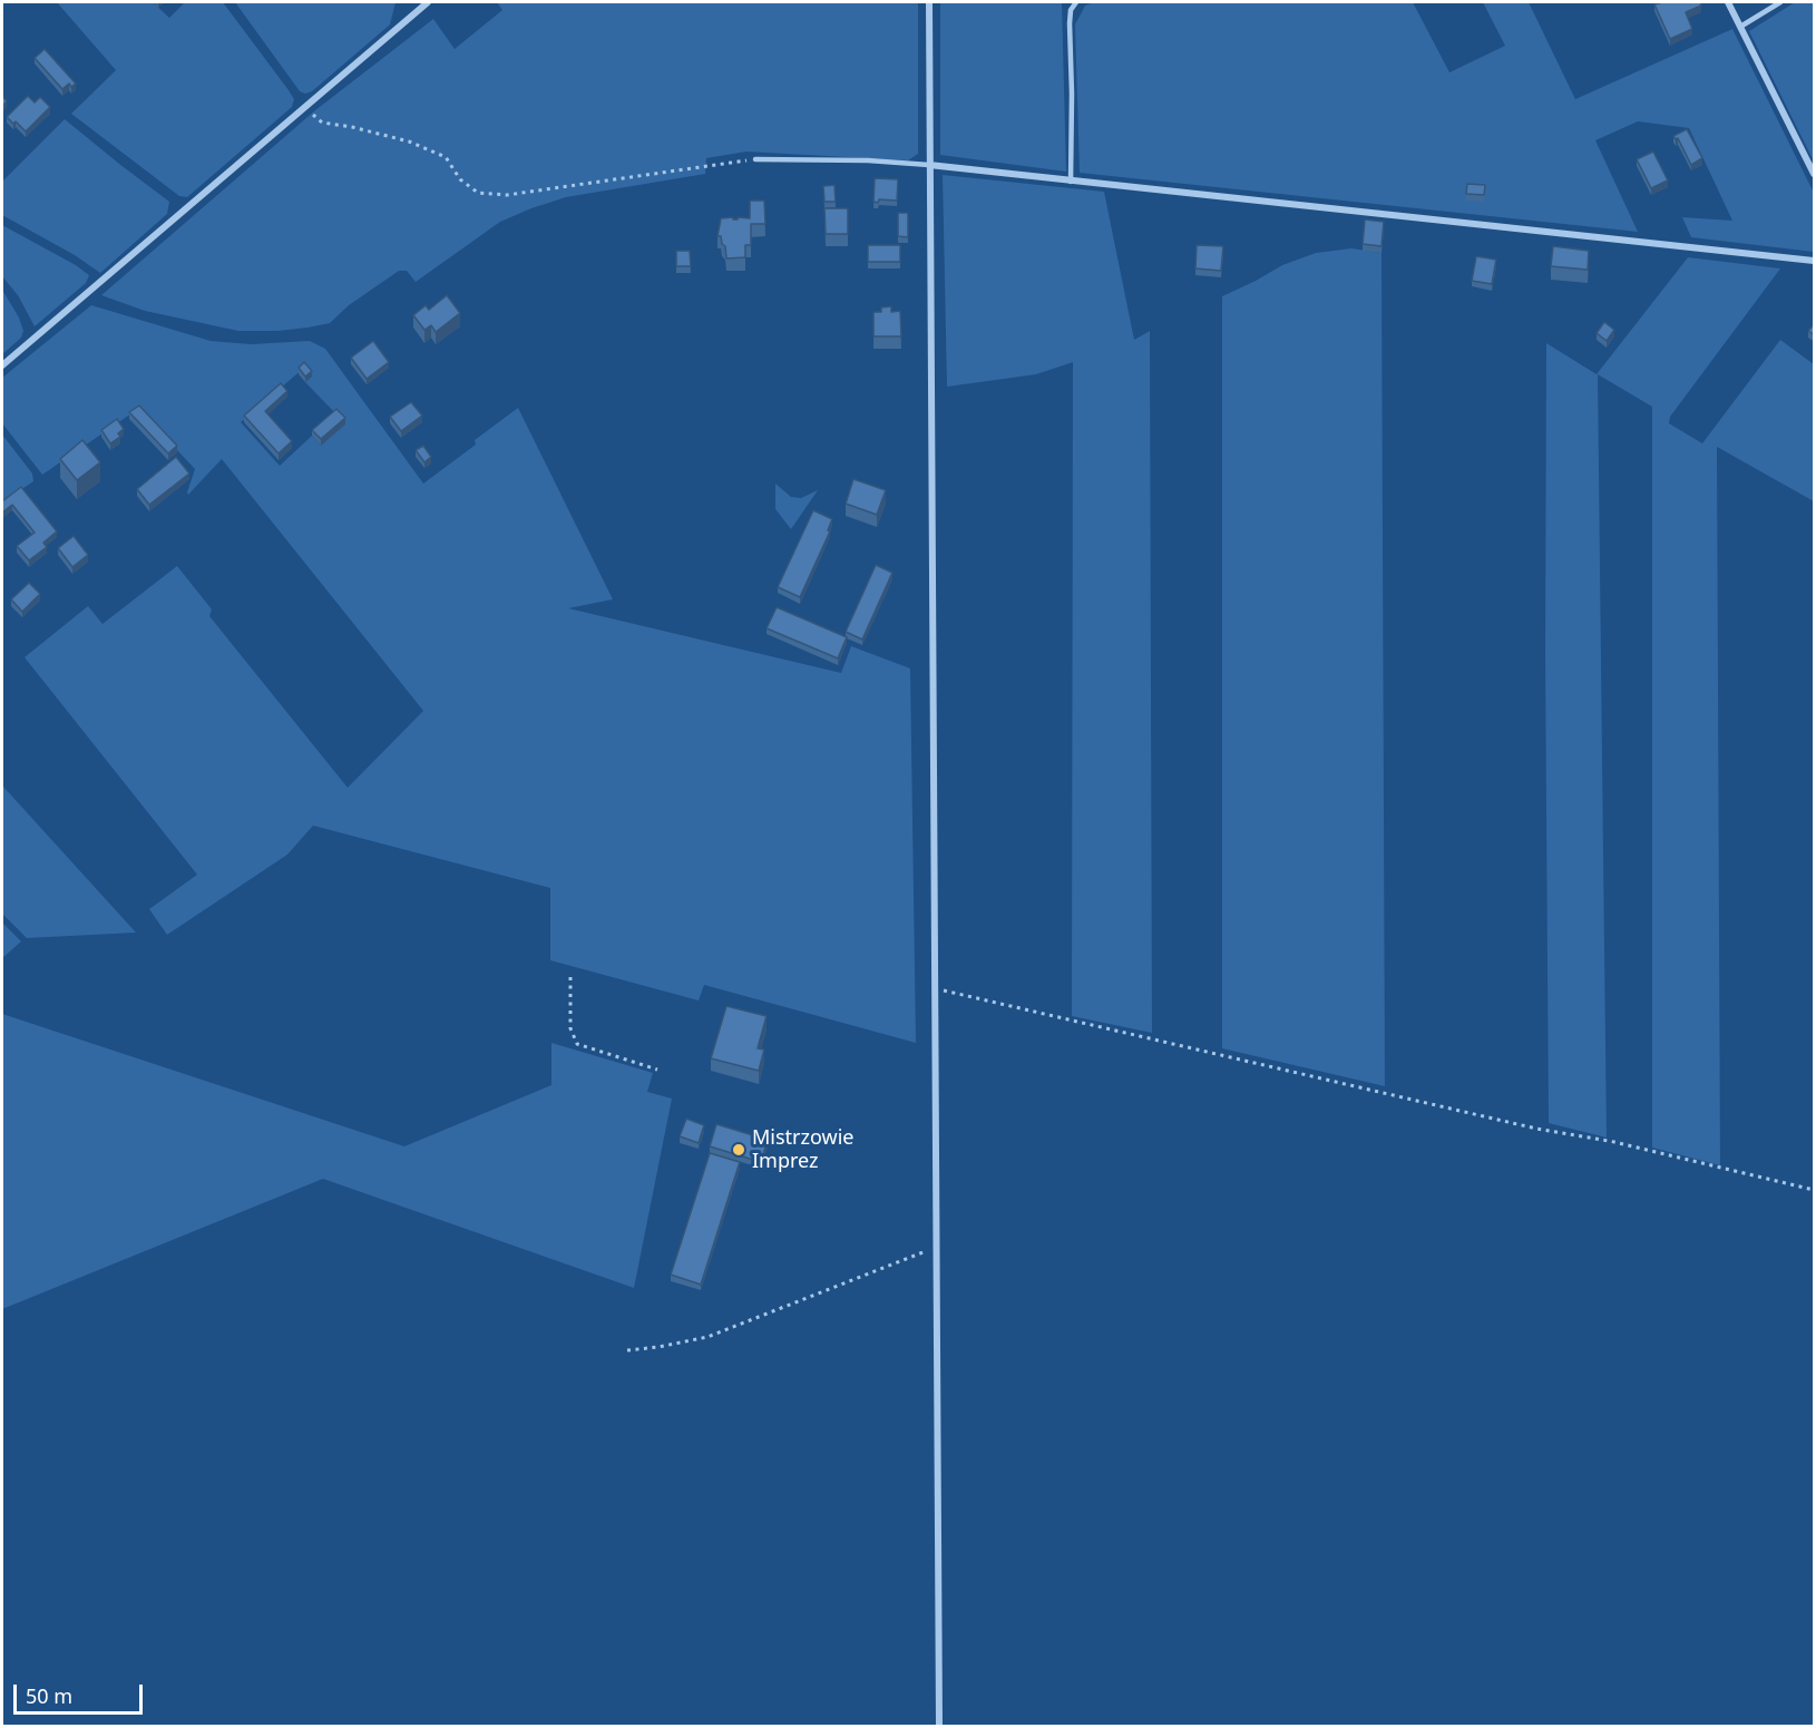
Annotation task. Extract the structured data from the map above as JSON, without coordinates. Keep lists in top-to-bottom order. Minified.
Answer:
{"places":["Mistrzowie Imprez"],"scale_bar":"50 m"}
